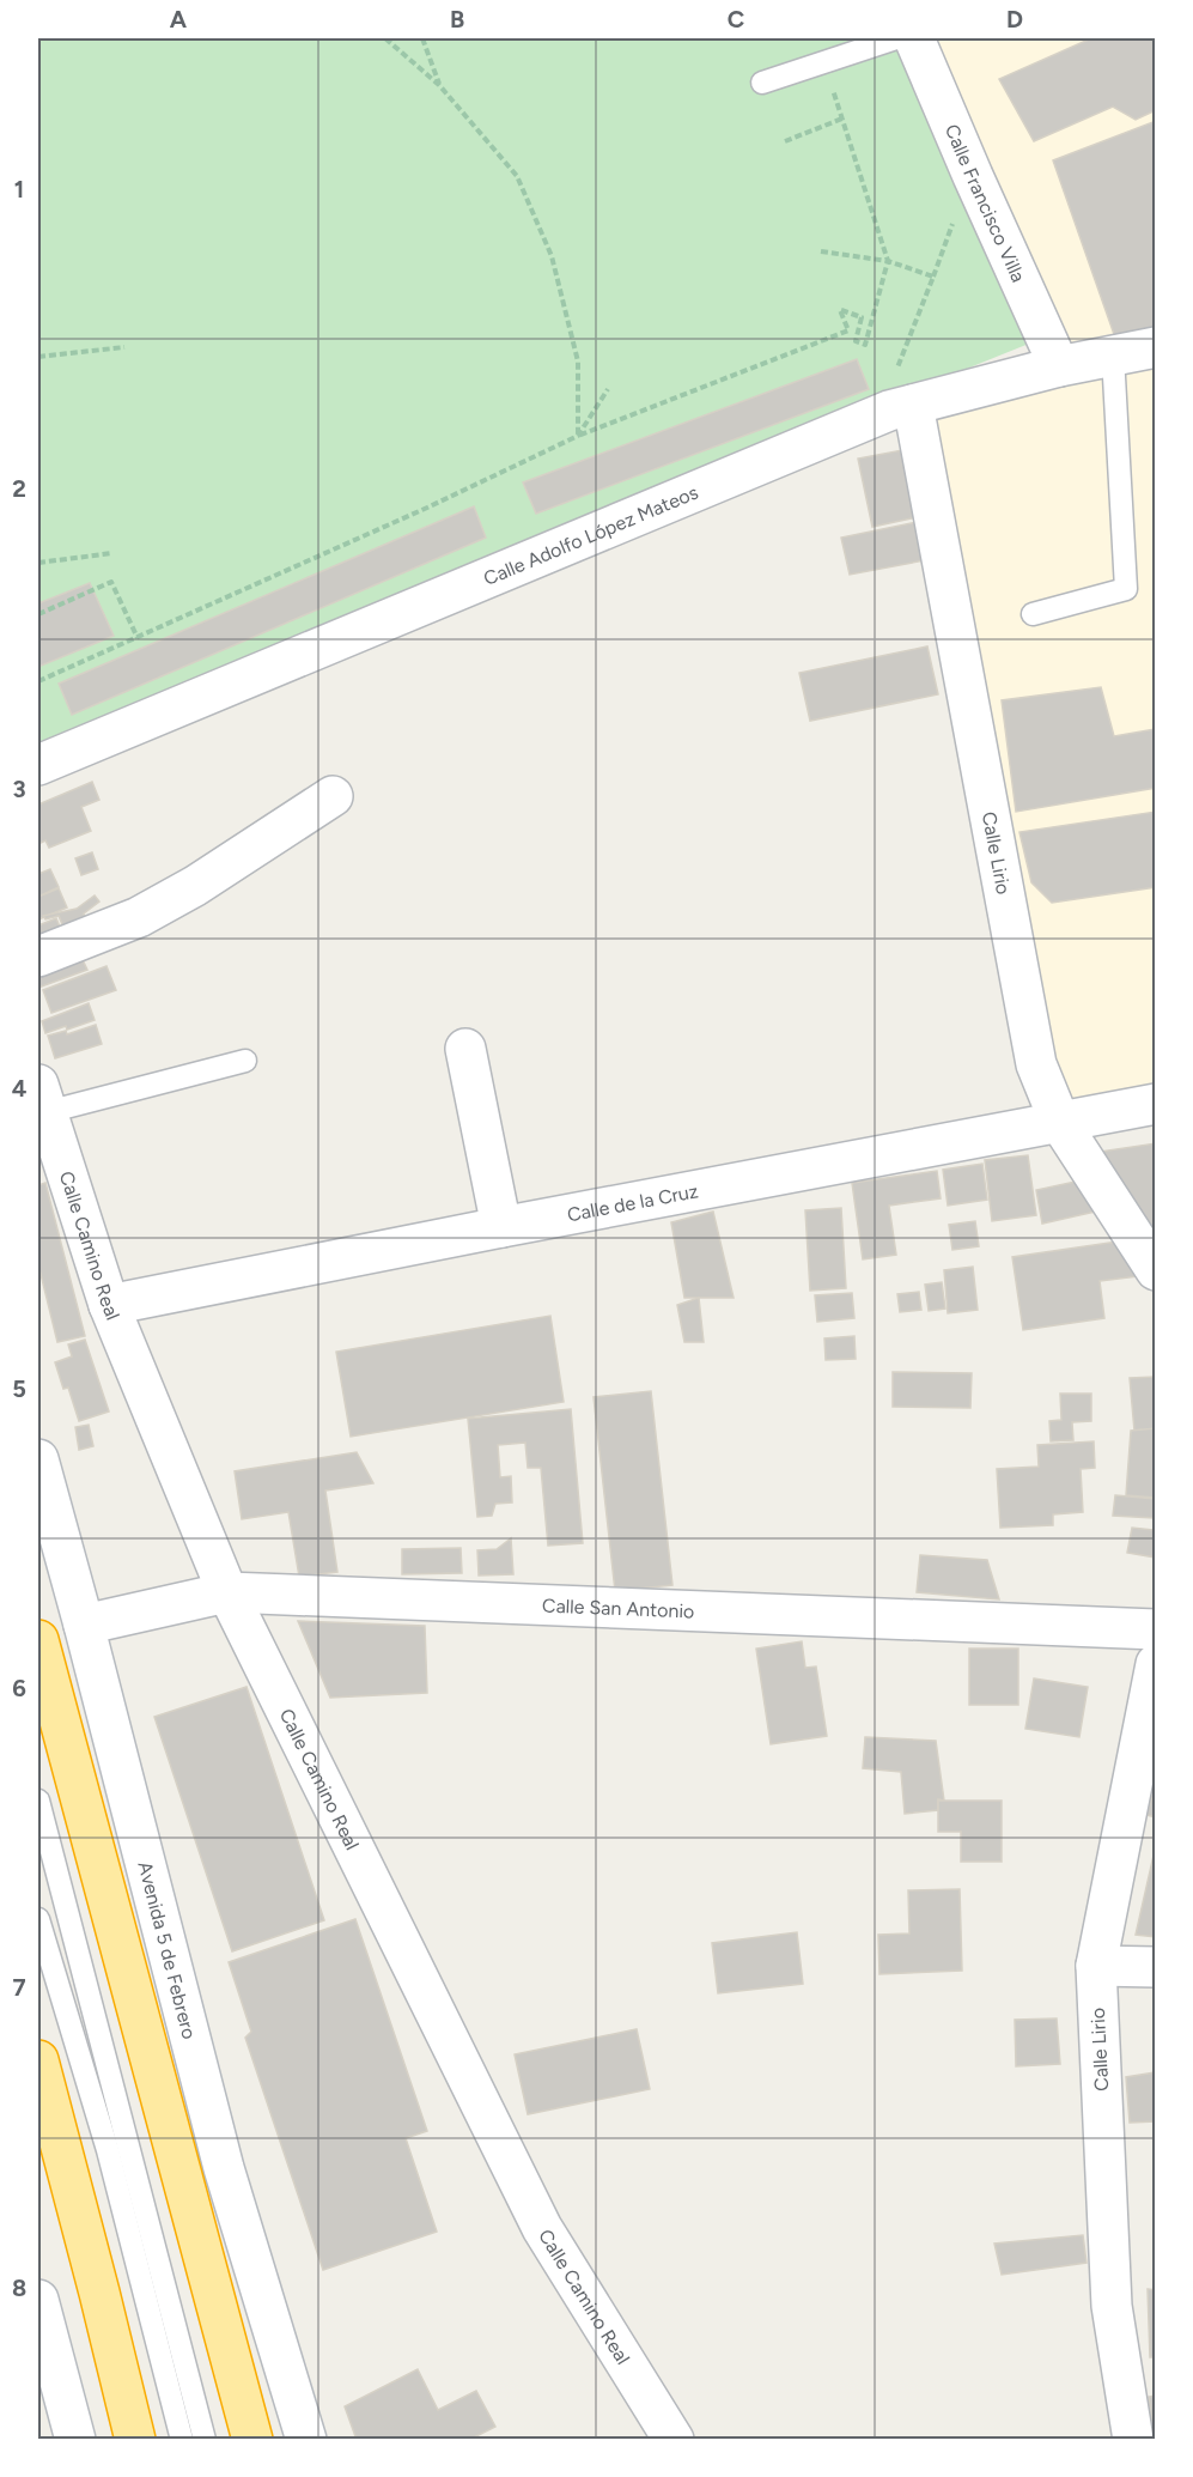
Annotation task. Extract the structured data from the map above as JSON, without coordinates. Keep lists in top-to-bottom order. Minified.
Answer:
{"streets":{"street":["Calle Francisco Villa","Calle Adolfo López Mateos","Calle Lirio","Calle de la Cruz","Calle Camino Real","Calle San Antonio","Avenida 5 de Febrero"]},"crossings":[["Calle Francisco Villa","Calle Adolfo López Mateos"],["Calle Adolfo López Mateos","Calle Lirio"],["Calle Lirio","Calle de la Cruz"],["Calle de la Cruz","Calle Camino Real"],["Calle Camino Real","Calle San Antonio"],["Calle San Antonio","Avenida 5 de Febrero"]],"grid":{"columns":["A","B","C","D"],"rows":["1","2","3","4","5","6","7","8"]}}
